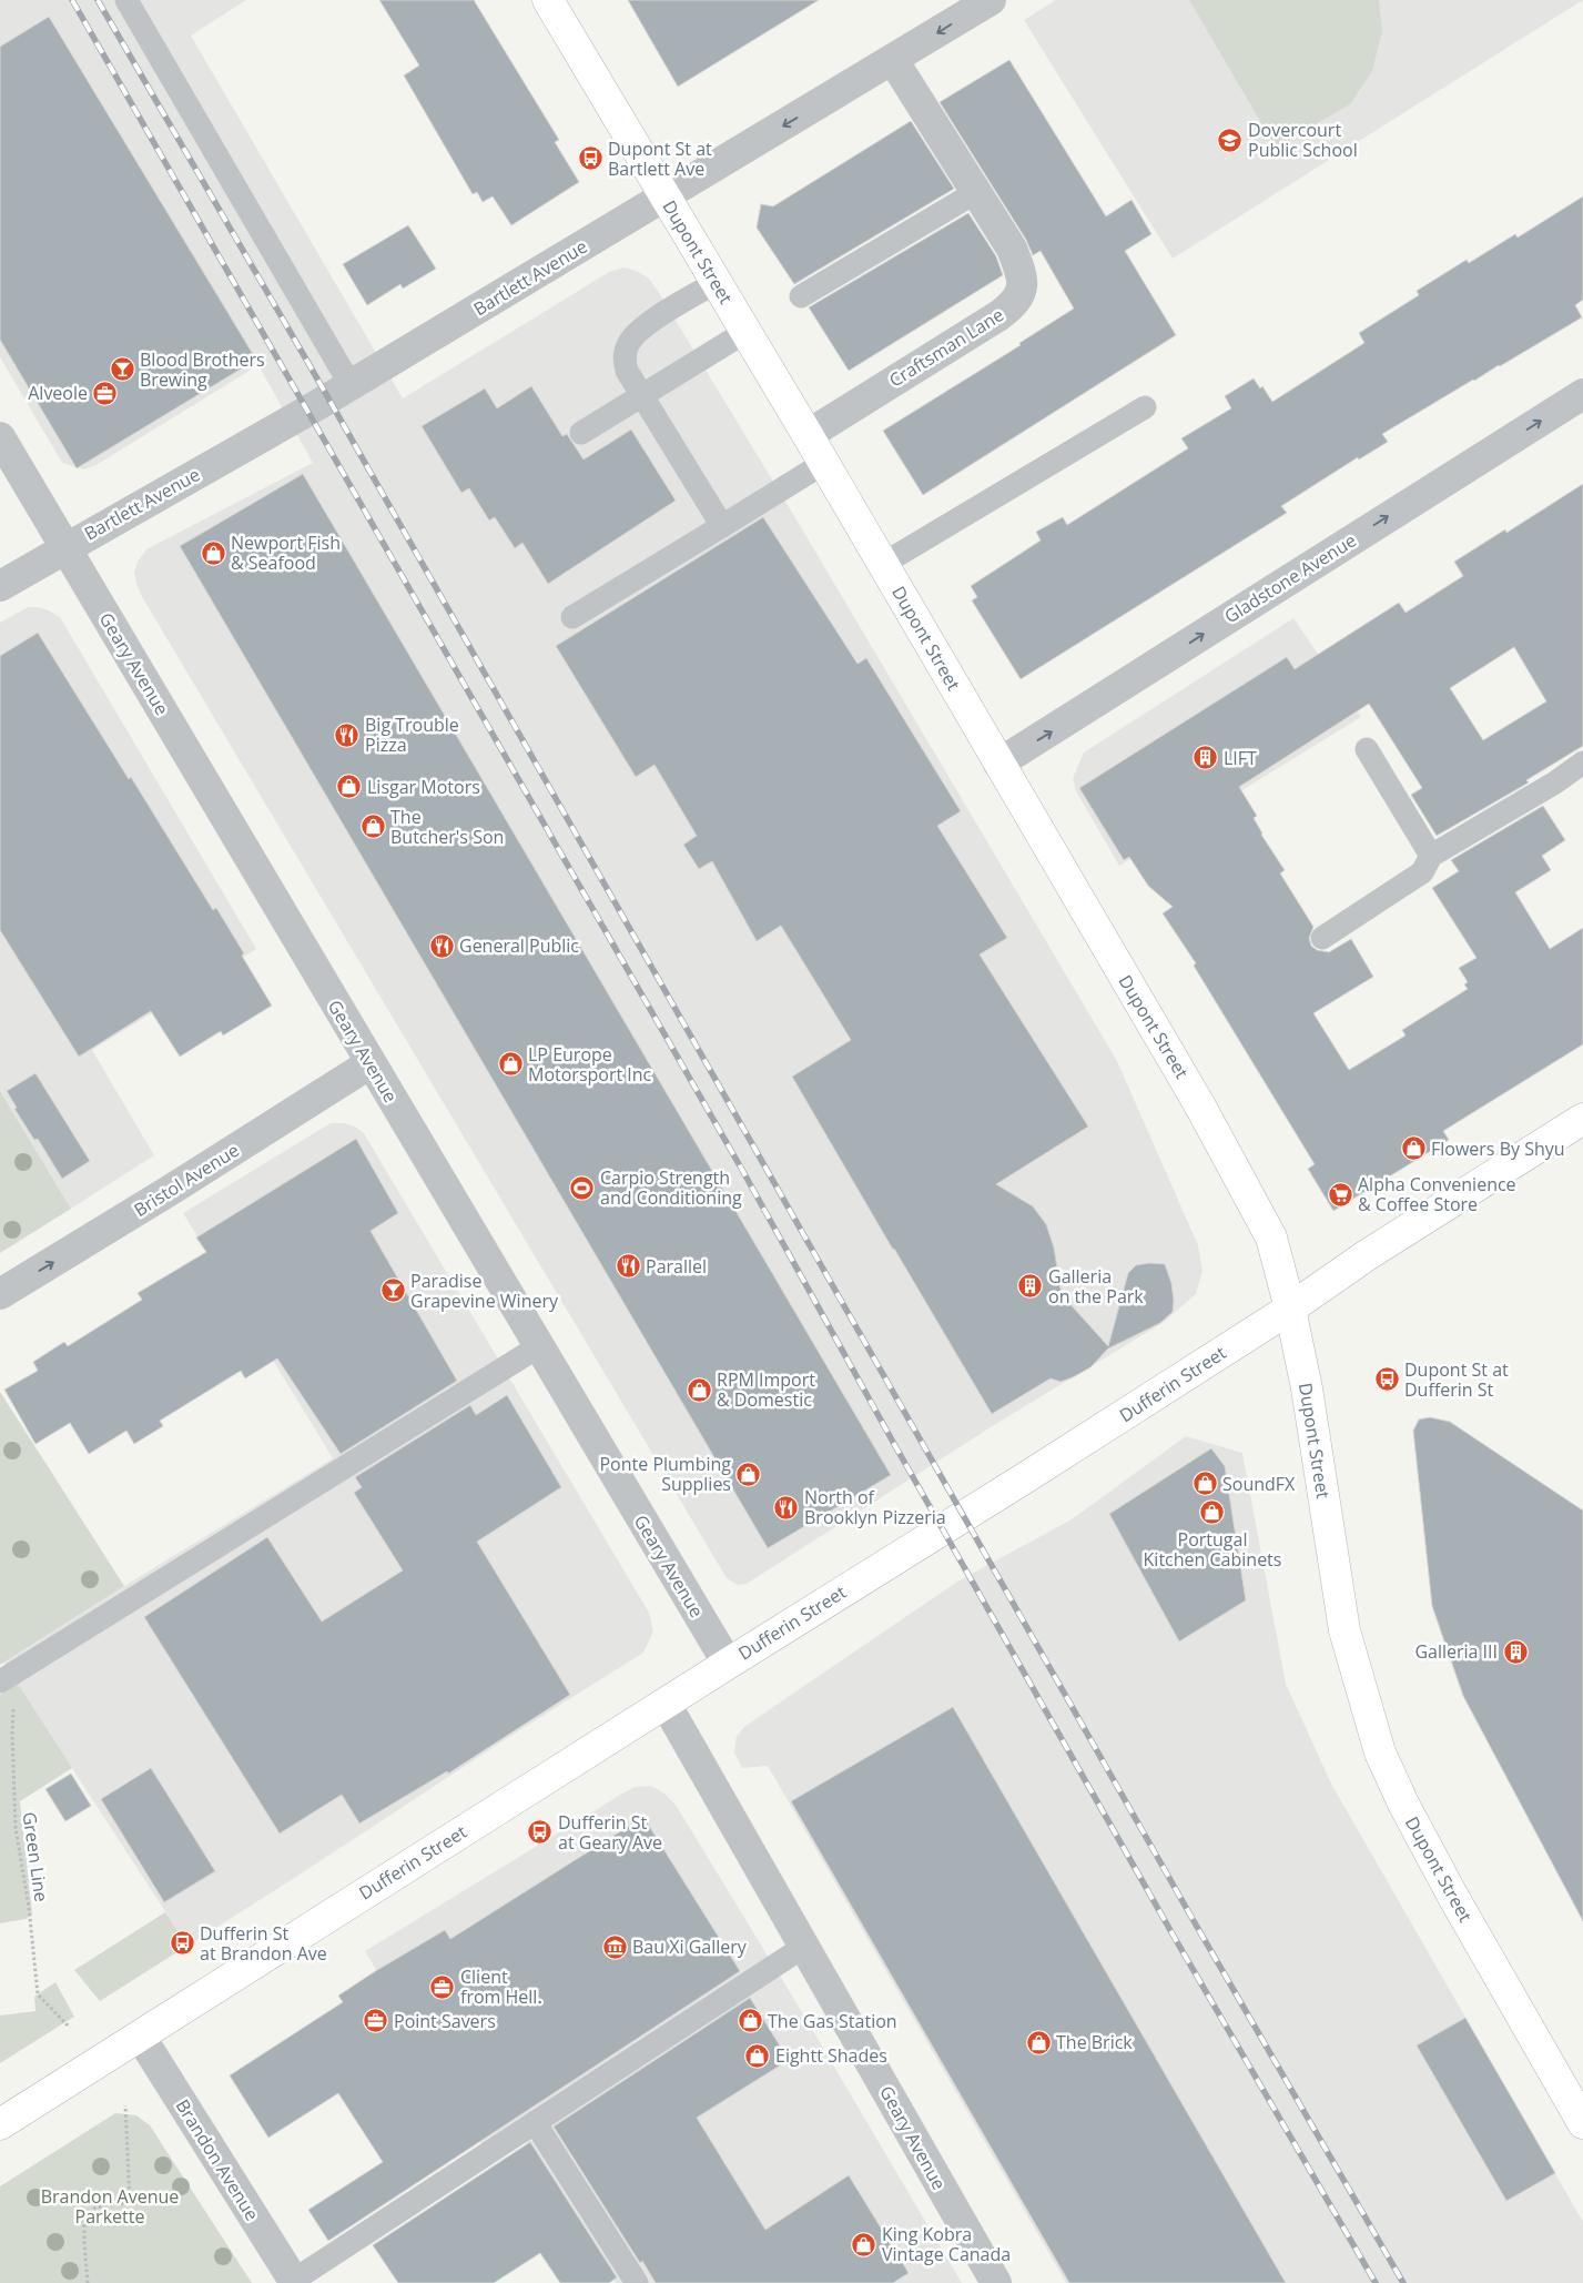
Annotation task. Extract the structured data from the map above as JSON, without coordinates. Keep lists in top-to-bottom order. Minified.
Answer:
{"streets":{"main road":["Dupont Street","Dufferin Street"],"street":["Bartlett Avenue","Craftsman Lane","Gladstone Avenue","Geary Avenue","Bristol Avenue","Brandon Avenue"],"path":["Green Line"]},"crossings":[["Dupont Street","Bartlett Avenue"],["Dupont Street","Craftsman Lane"],["Dupont Street","Gladstone Avenue"],["Dupont Street","Dufferin Street"],["Bartlett Avenue","Craftsman Lane"],["Bartlett Avenue","Geary Avenue"],["Geary Avenue","Bristol Avenue"],["Geary Avenue","Dufferin Street"],["Dufferin Street","Brandon Avenue"]],"one_way":["Gladstone Avenue","Bristol Avenue"],"parks":["Brandon Avenue Parkette"],"places":{"school or university":["Dovercourt Public School"],"bus stop":["Dupont St at Bartlett Ave","Dupont St at Dufferin St","Dufferin St at Geary Ave","Dufferin St at Brandon Ave"],"bar":["Blood Brothers Brewing","Paradise Grapevine Winery"],"office":["Alveole","Client from Hell.","Point Savers"],"shop":["Newport Fish & Seafood","Lisgar Motors","The Butcher's Son","LP Europe Motorsport Inc","Flowers By Shyu","RPM Import & Domestic","Ponte Plumbing Supplies","SoundFX","Portugal Kitchen Cabinets","The Gas Station","The Brick","Eightt Shades","King Kobra Vintage Canada"],"restaurant":["Big Trouble Pizza","General Public","Parallel","North of Brooklyn Pizzeria"],"building":["LIFT","Galleria on the Park","Galleria III"],"sports":["Carpio Strength and Conditioning"],"supermarket":["Alpha Convenience & Coffee Store"],"museum":["Bau Xi Gallery"]}}
